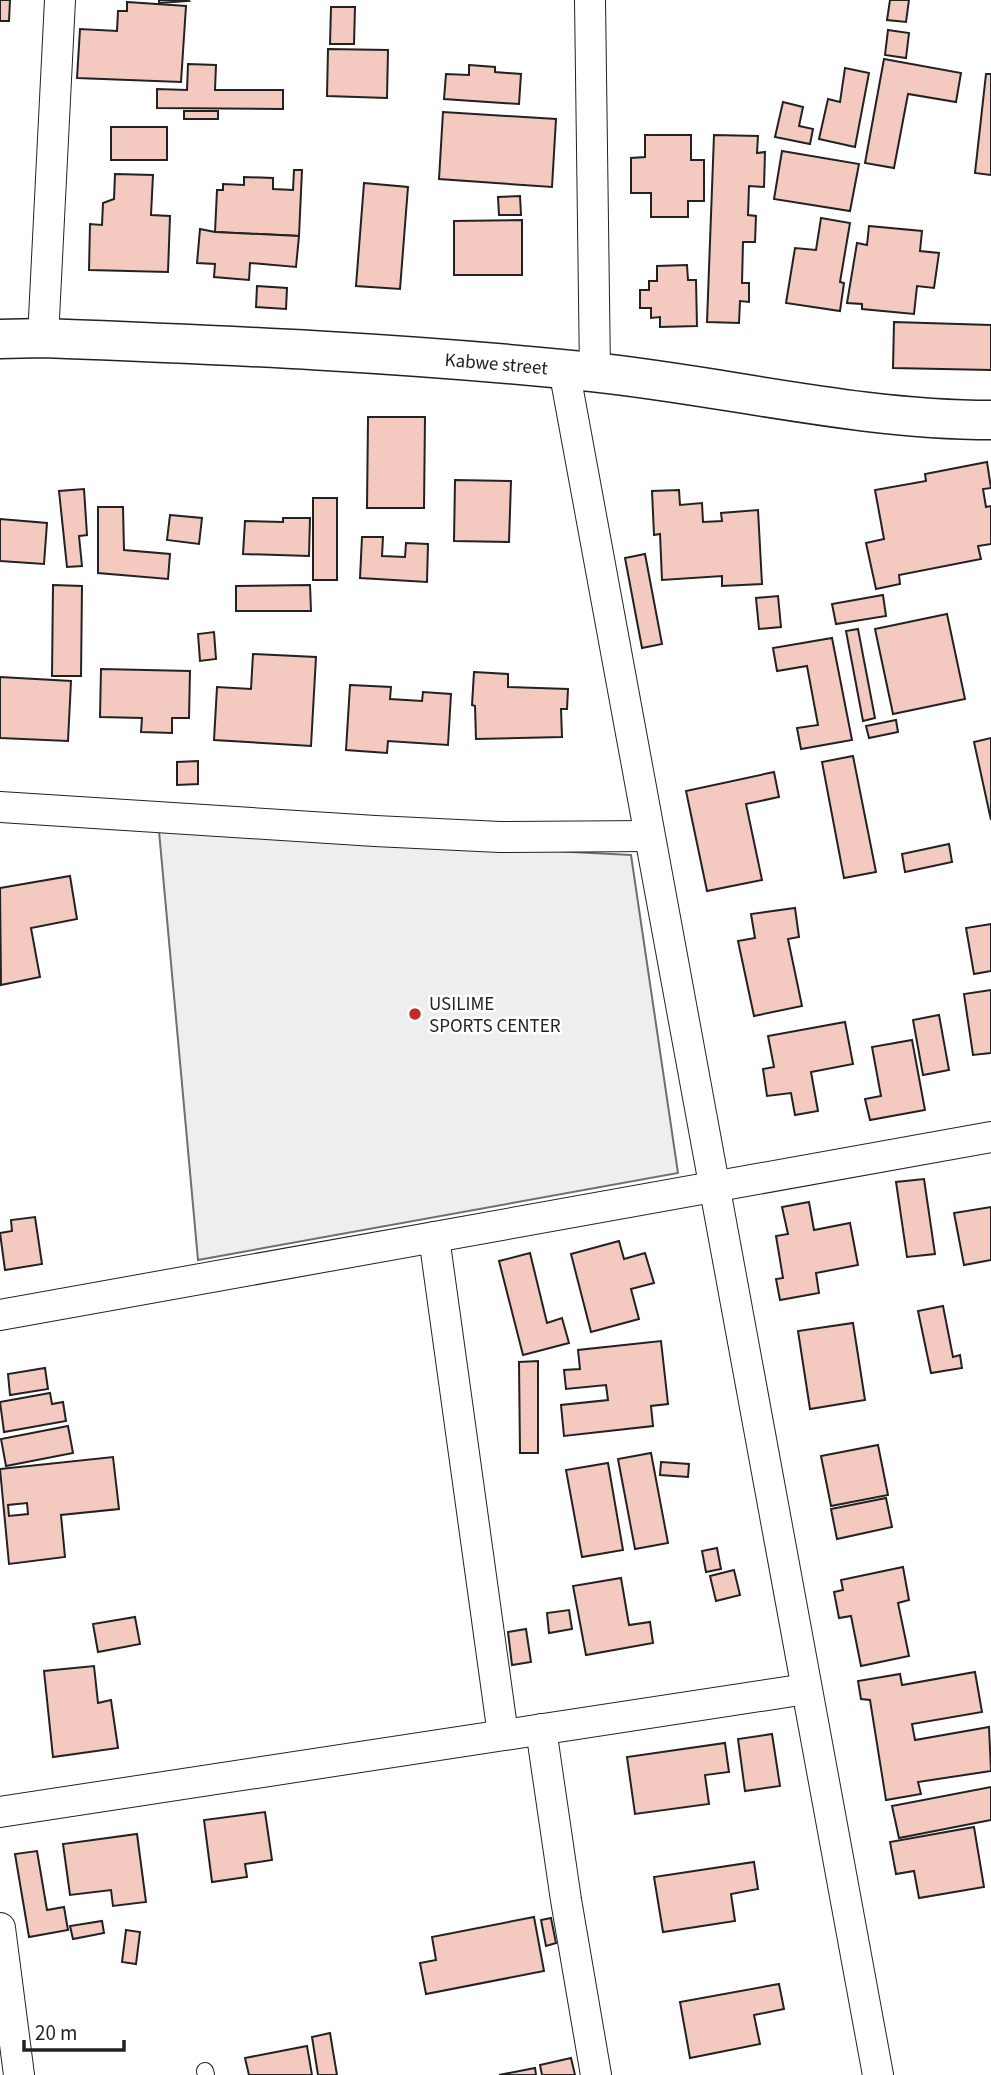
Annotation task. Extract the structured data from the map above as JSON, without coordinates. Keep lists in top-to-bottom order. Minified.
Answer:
{"streets":{"main road":["Kabwe street"]},"places":["USILIME SPORTS CENTER"],"scale_bar":"20 m"}
